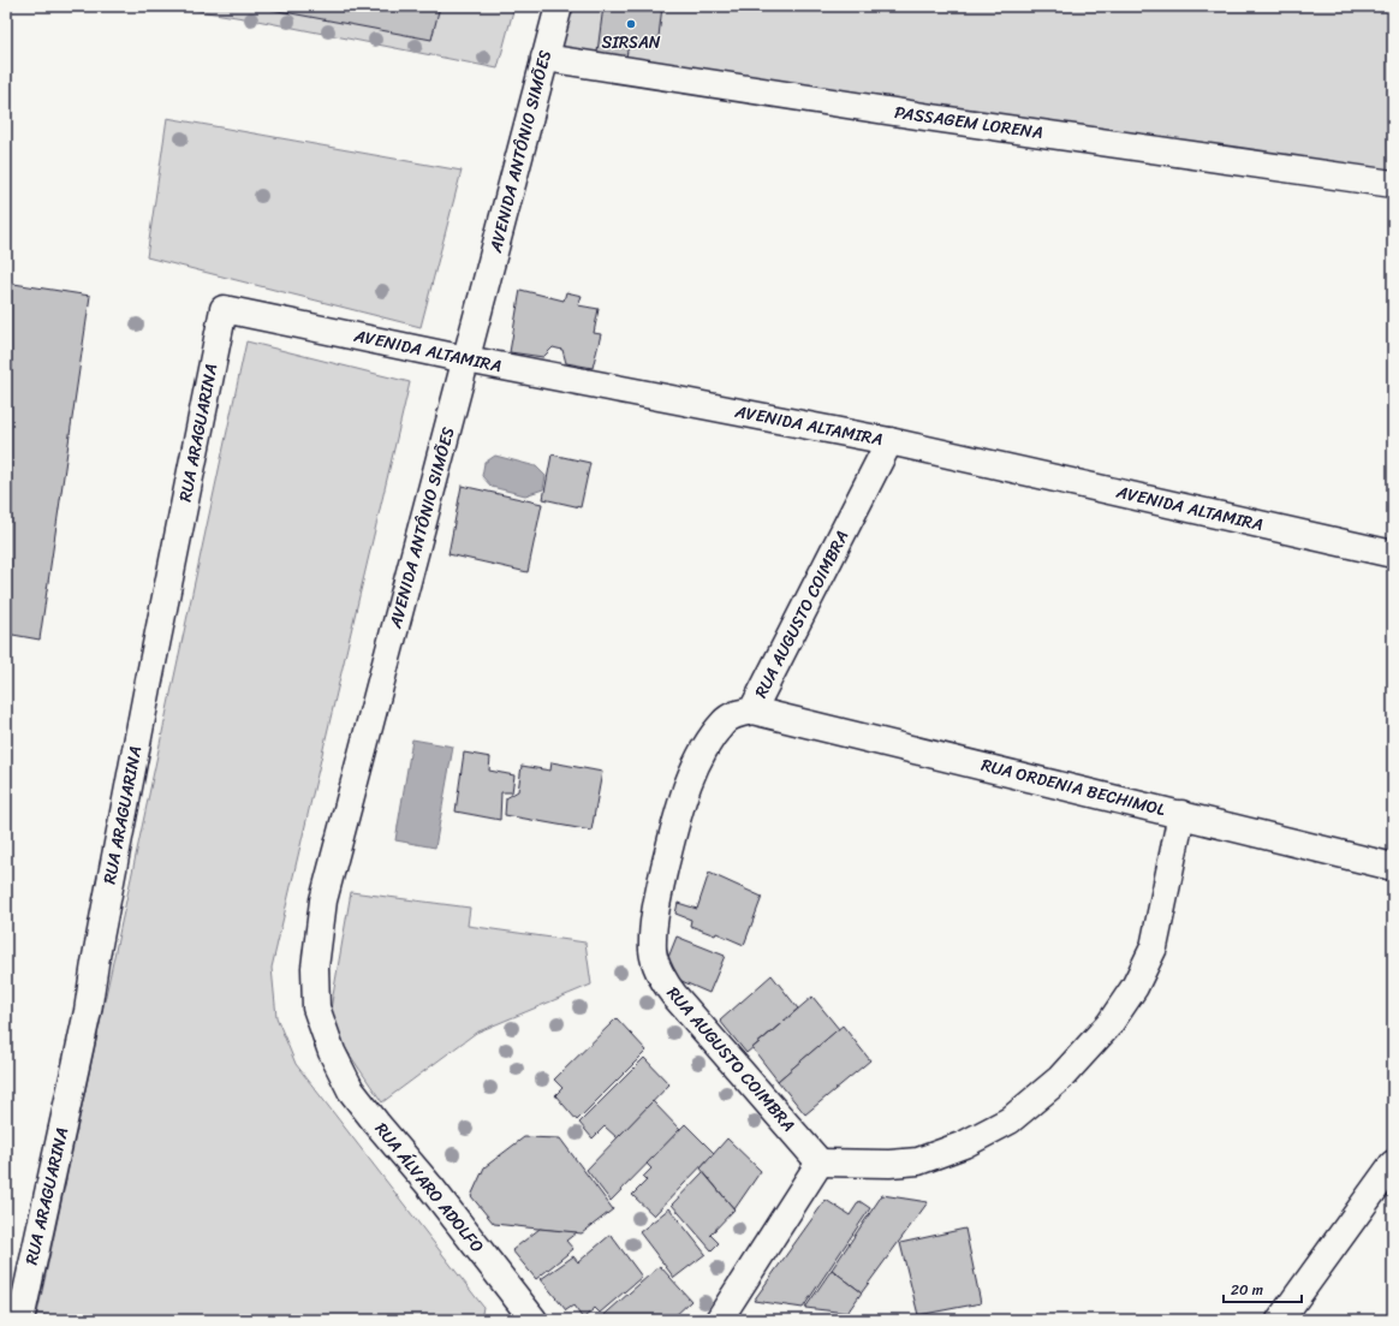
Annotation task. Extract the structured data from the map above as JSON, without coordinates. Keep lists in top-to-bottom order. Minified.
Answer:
{"streets":{"street":["PASSAGEM LORENA","AVENIDA ANTÔNIO SIMÕES","AVENIDA ALTAMIRA","RUA ARAGUARINA","RUA AUGUSTO COIMBRA","RUA ORDENIA BECHIMOL","RUA ÁLVARO ADOLFO"]},"crossings":[["PASSAGEM LORENA","AVENIDA ANTÔNIO SIMÕES"],["AVENIDA ANTÔNIO SIMÕES","AVENIDA ALTAMIRA"],["AVENIDA ANTÔNIO SIMÕES","RUA ÁLVARO ADOLFO"],["AVENIDA ALTAMIRA","RUA ARAGUARINA"],["AVENIDA ALTAMIRA","RUA AUGUSTO COIMBRA"],["RUA AUGUSTO COIMBRA","RUA ORDENIA BECHIMOL"]],"places":["SIRSAN"],"scale_bar":"20 m"}
